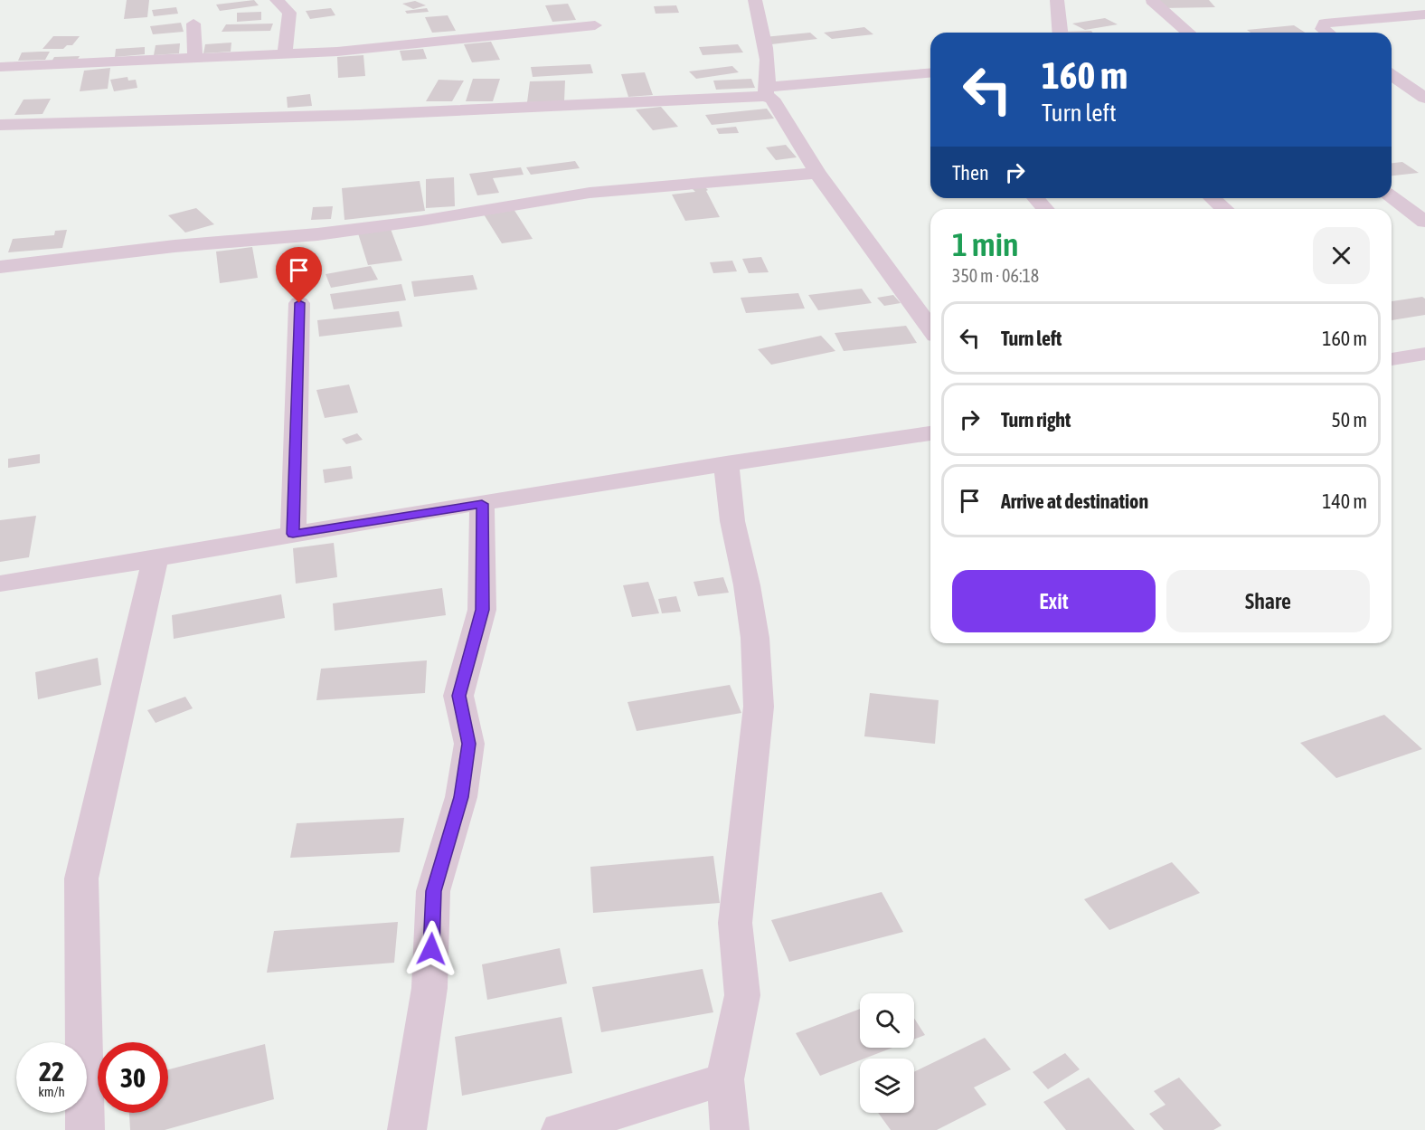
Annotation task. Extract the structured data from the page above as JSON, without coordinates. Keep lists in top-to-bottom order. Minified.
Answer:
{"page":{"turn":["160 m","Turn left"],"then":"Then","heading":["1 min","350 m · 06:18"],"list":[{"name":"Turn left","value":"160 m"},{"name":"Turn right","value":"50 m"},{"name":"Arrive at destination","value":"140 m"}],"buttons":["Exit","Share"],"speed":"22 km/h","limit":"30"}}
